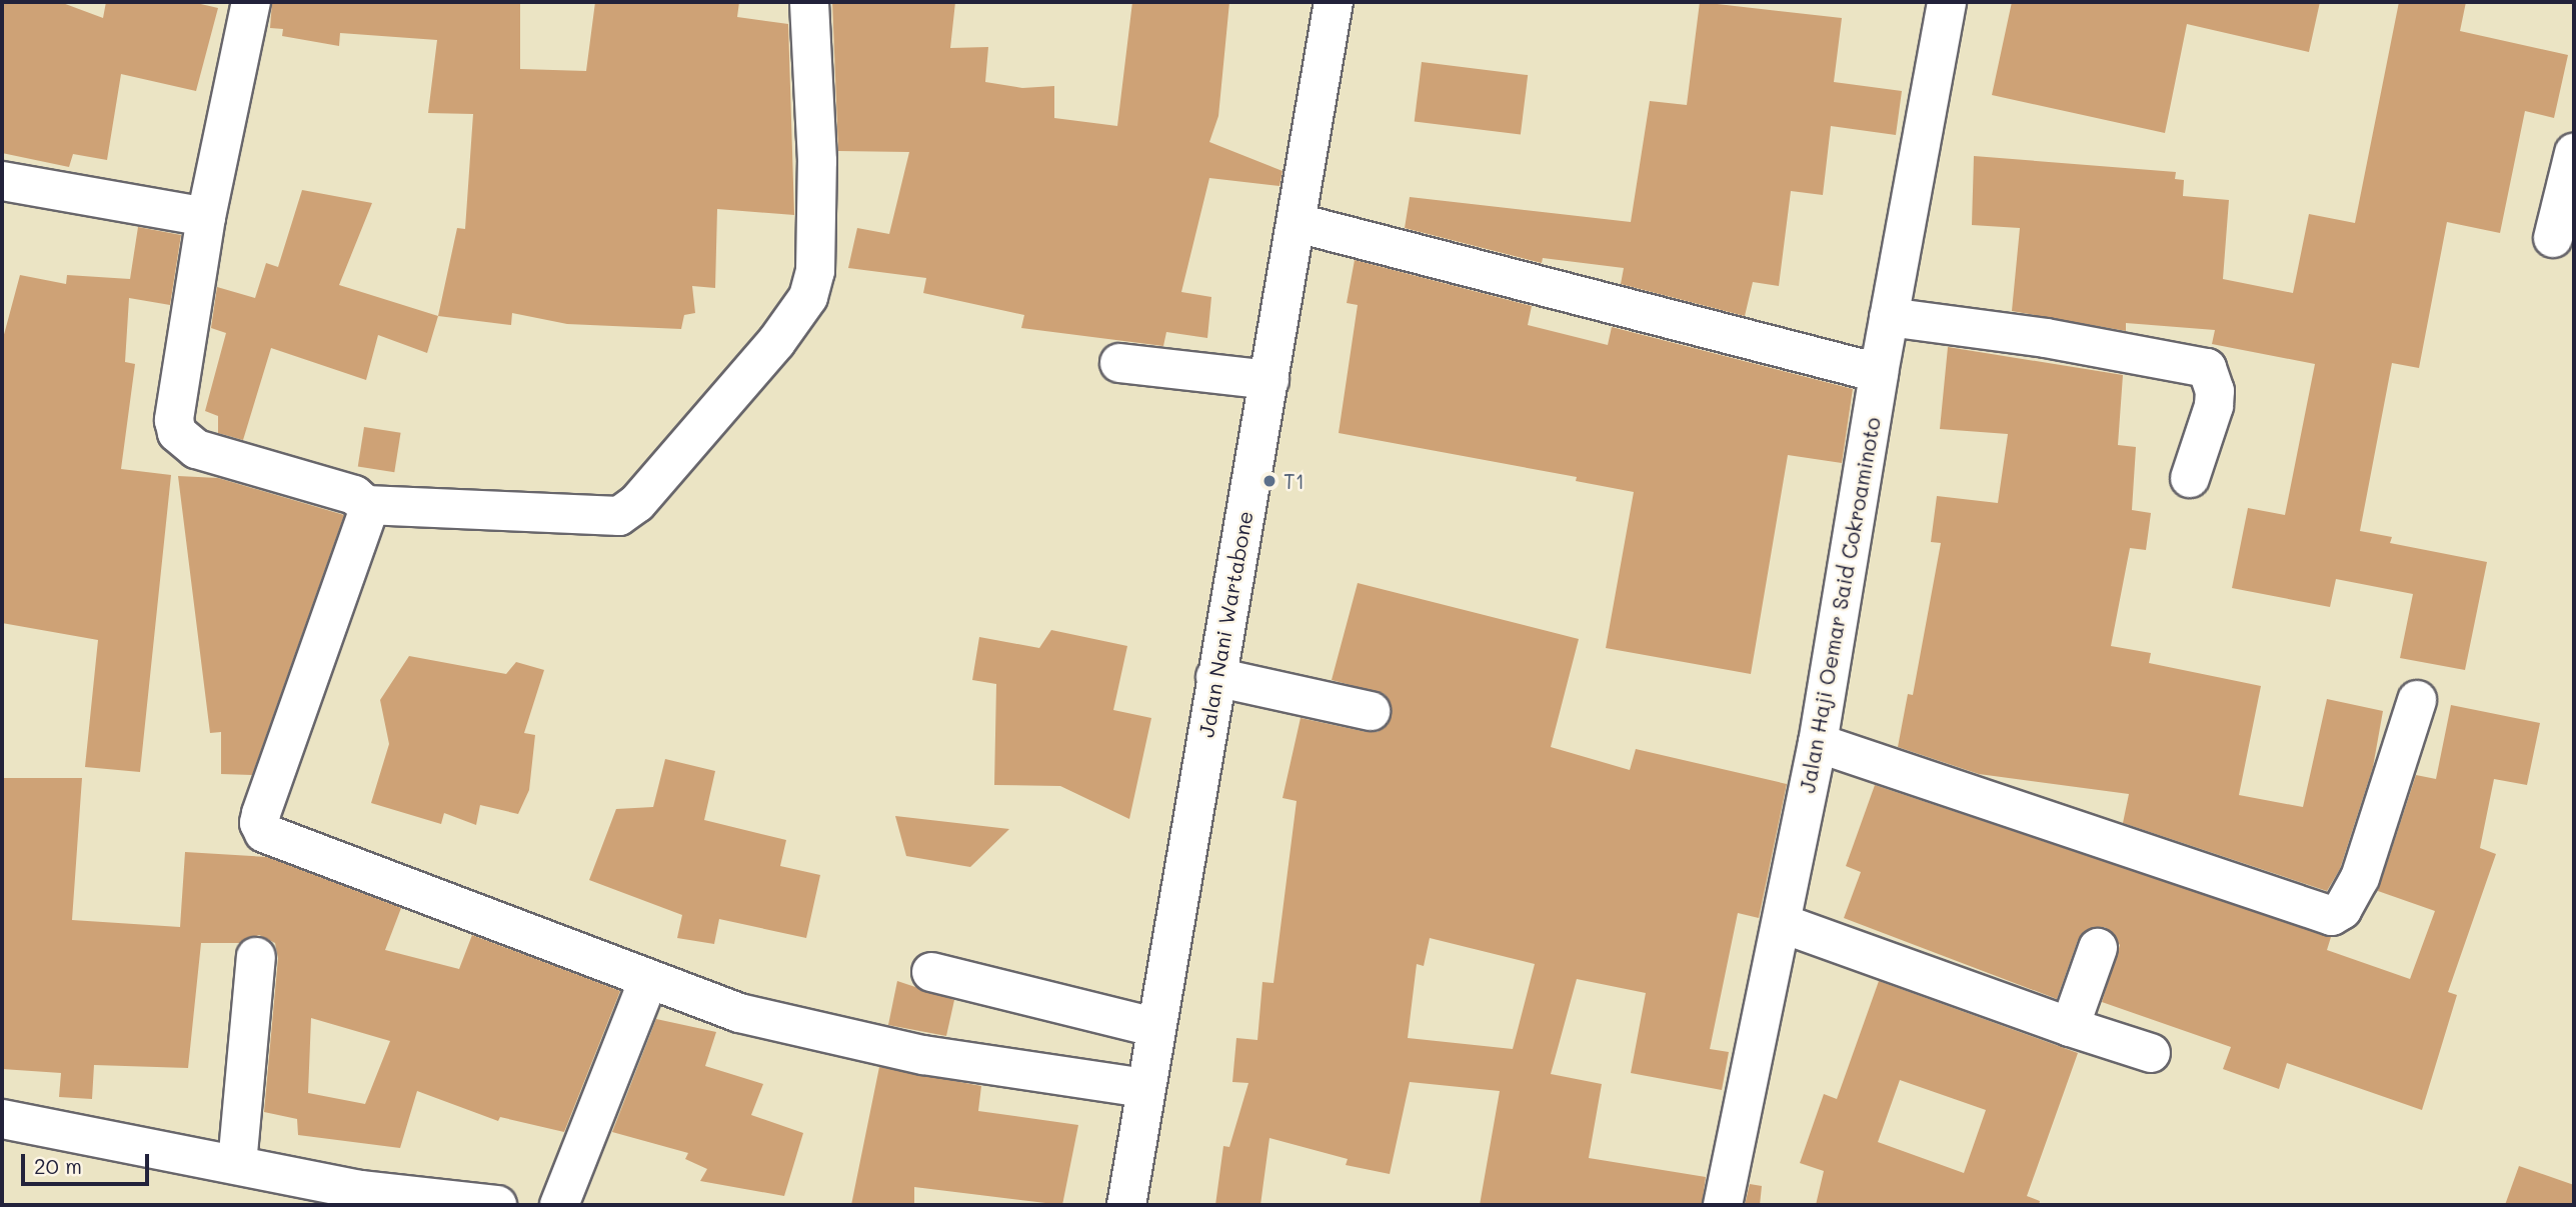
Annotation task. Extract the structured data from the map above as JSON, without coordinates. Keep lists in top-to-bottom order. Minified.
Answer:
{"streets":{"street":["Jalan Haji Oemar Said Cokroaminoto","Jalan Nani Wartabone"]},"places":["T1"],"scale_bar":"20 m"}
